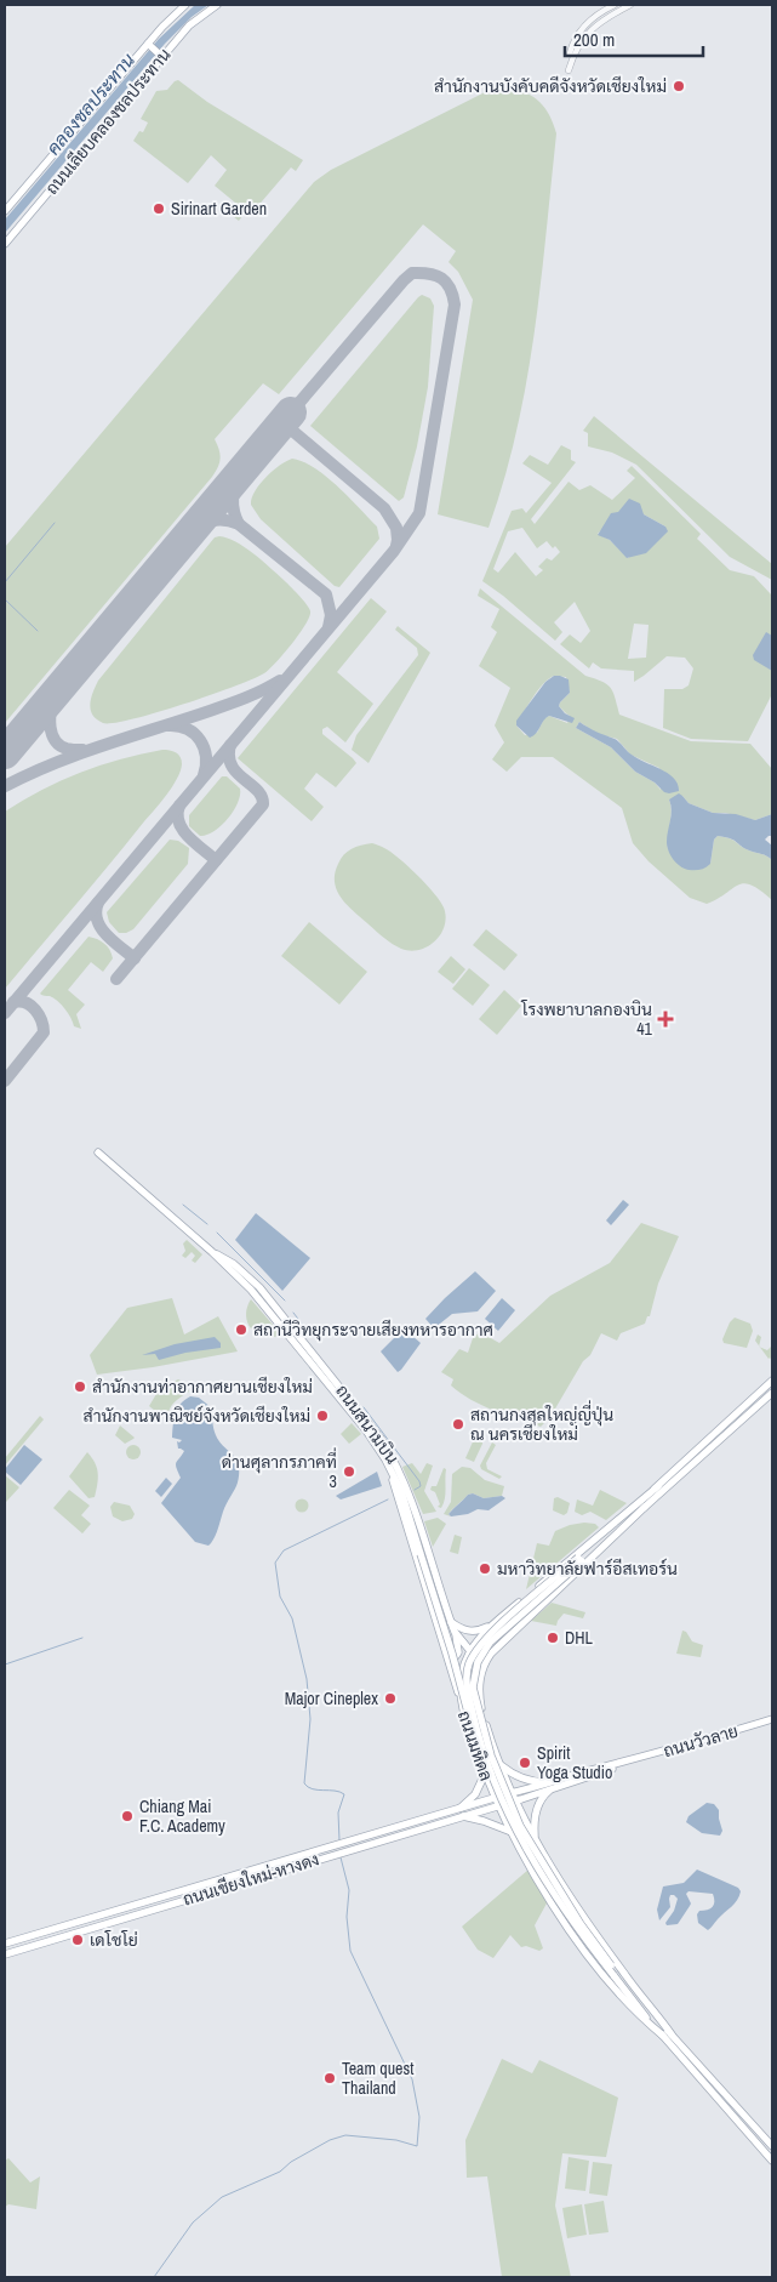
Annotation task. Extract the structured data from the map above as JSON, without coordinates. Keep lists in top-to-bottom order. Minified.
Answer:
{"streets":{"main road":["ถนนเลียบคลองชลประทาน","ถนนสนามบิน","ถนนวัวลาย","ถนนมหิดล","ถนนเชียงใหม่-หางดง"]},"crossings":[["ถนนสนามบิน","ถนนมหิดล"],["ถนนวัวลาย","ถนนมหิดล"],["ถนนวัวลาย","ถนนเชียงใหม่-หางดง"],["ถนนมหิดล","ถนนเชียงใหม่-หางดง"]],"water":["คลองชลประทาน"],"places":{"other":["สำนักงานบังคับคดีจังหวัดเชียงใหม่","Sirinart Garden","สถานีวิทยุกระจายเสียงทหารอากาศ","สำนักงานท่าอากาศยานเชียงใหม่","สำนักงานพาณิชย์จังหวัดเชียงใหม่","สถานกงสุลใหญ่ญี่ปุ่น ณ นครเชียงใหม่","ด่านศุลากรภาคที่ 3","มหาวิทยาลัยฟาร์อีสเทอร์น","DHL","Major Cineplex","Spirit Yoga Studio","Chiang Mai F.C. Academy","เดโชโย่","Team quest Thailand"],"health":["โรงพยาบาลกองบิน 41"]},"scale_bar":"200 m"}
